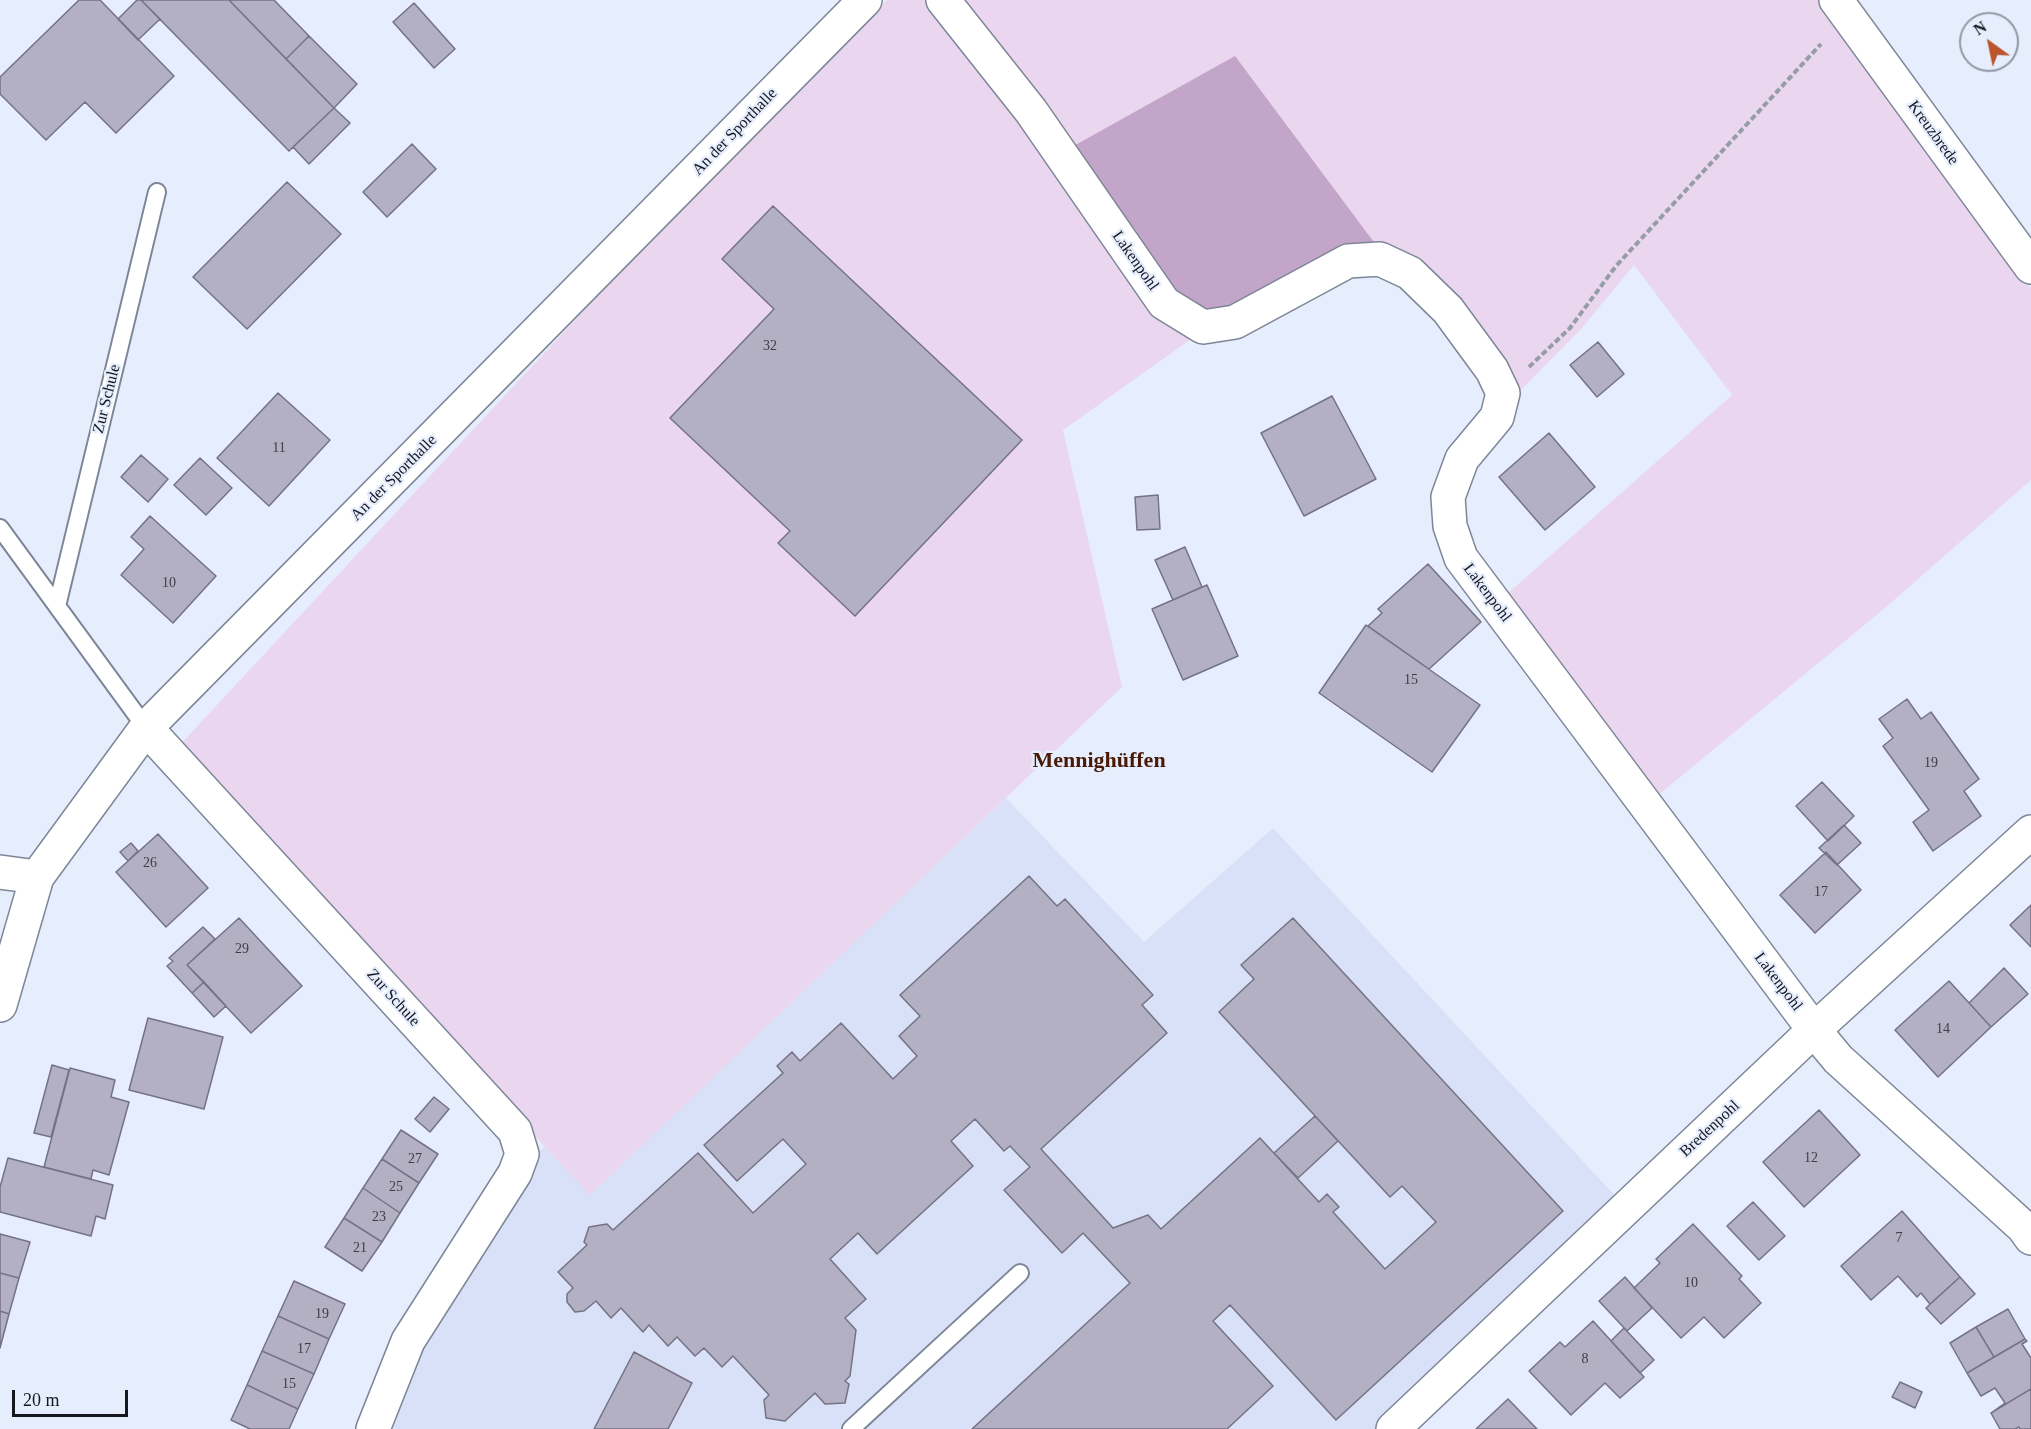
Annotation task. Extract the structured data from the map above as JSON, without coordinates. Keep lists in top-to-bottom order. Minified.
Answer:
{"streets":{"street":["An der Sporthalle","Kreuzbrede","Lakenpohl","Zur Schule","Bredenpohl"]},"crossings":[["An der Sporthalle","Zur Schule"],["Lakenpohl","Bredenpohl"]],"districts":["Mennighüffen"],"house_numbers":["32","11","10","15","19","26","17","29","14","12","27","25","23","7","21","10","19","17","8","15"],"scale_bar":"20 m","north":"top left"}
